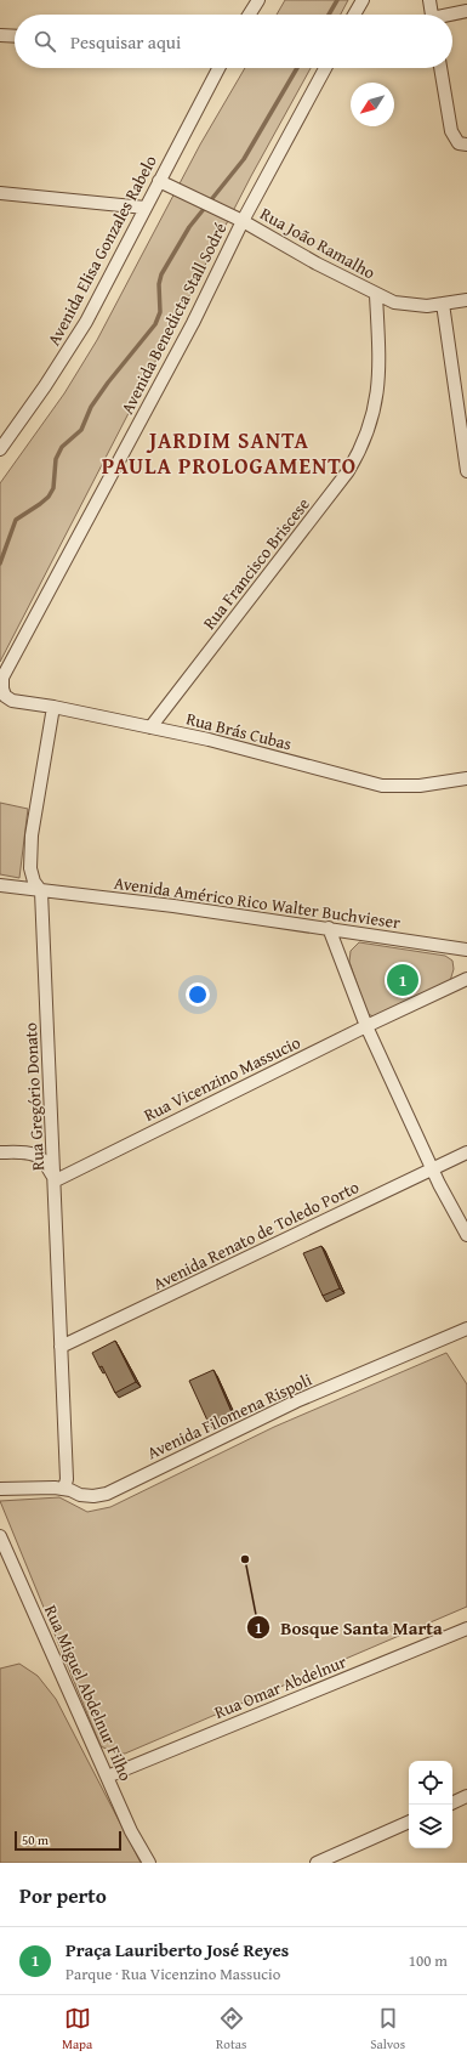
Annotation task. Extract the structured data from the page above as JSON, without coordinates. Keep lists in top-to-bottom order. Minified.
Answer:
{"streets":{"street":["Rua João Ramalho","Avenida Elisa Gonzales Rabelo","Avenida Benedicta Stall Sodré","Rua Francisco Briscese","Rua Brás Cubas","Avenida Américo Rico Walter Buchvieser","Rua Vicenzino Massucio","Rua Gregório Donato","Avenida Renato de Toledo Porto","Avenida Filomena Rispoli","Rua Omar Abdelnur","Rua Miguel Abdelnur Filho"]},"crossings":[["Rua João Ramalho","Avenida Elisa Gonzales Rabelo"],["Rua João Ramalho","Avenida Benedicta Stall Sodré"],["Rua João Ramalho","Rua Francisco Briscese"],["Avenida Benedicta Stall Sodré","Rua Brás Cubas"],["Rua Francisco Briscese","Rua Brás Cubas"],["Rua Brás Cubas","Rua Gregório Donato"],["Avenida Américo Rico Walter Buchvieser","Rua Gregório Donato"],["Rua Vicenzino Massucio","Rua Gregório Donato"],["Rua Gregório Donato","Avenida Renato de Toledo Porto"],["Rua Gregório Donato","Avenida Filomena Rispoli"],["Rua Omar Abdelnur","Rua Miguel Abdelnur Filho"]],"districts":["JARDIM SANTA PAULA PROLOGAMENTO"],"places":["Bosque Santa Marta"],"scale_bar":"50 m","north":"bottom left","page":{"search":"Pesquisar aqui","pins":"1","scale":"50 m","heading":"Por perto","list":[{"mark":"1","name":"Praça Lauriberto José Reyes","note":"Parque · Rua Vicenzino Massucio","value":"100 m"}],"nav":["Mapa","Rotas","Salvos"]}}
